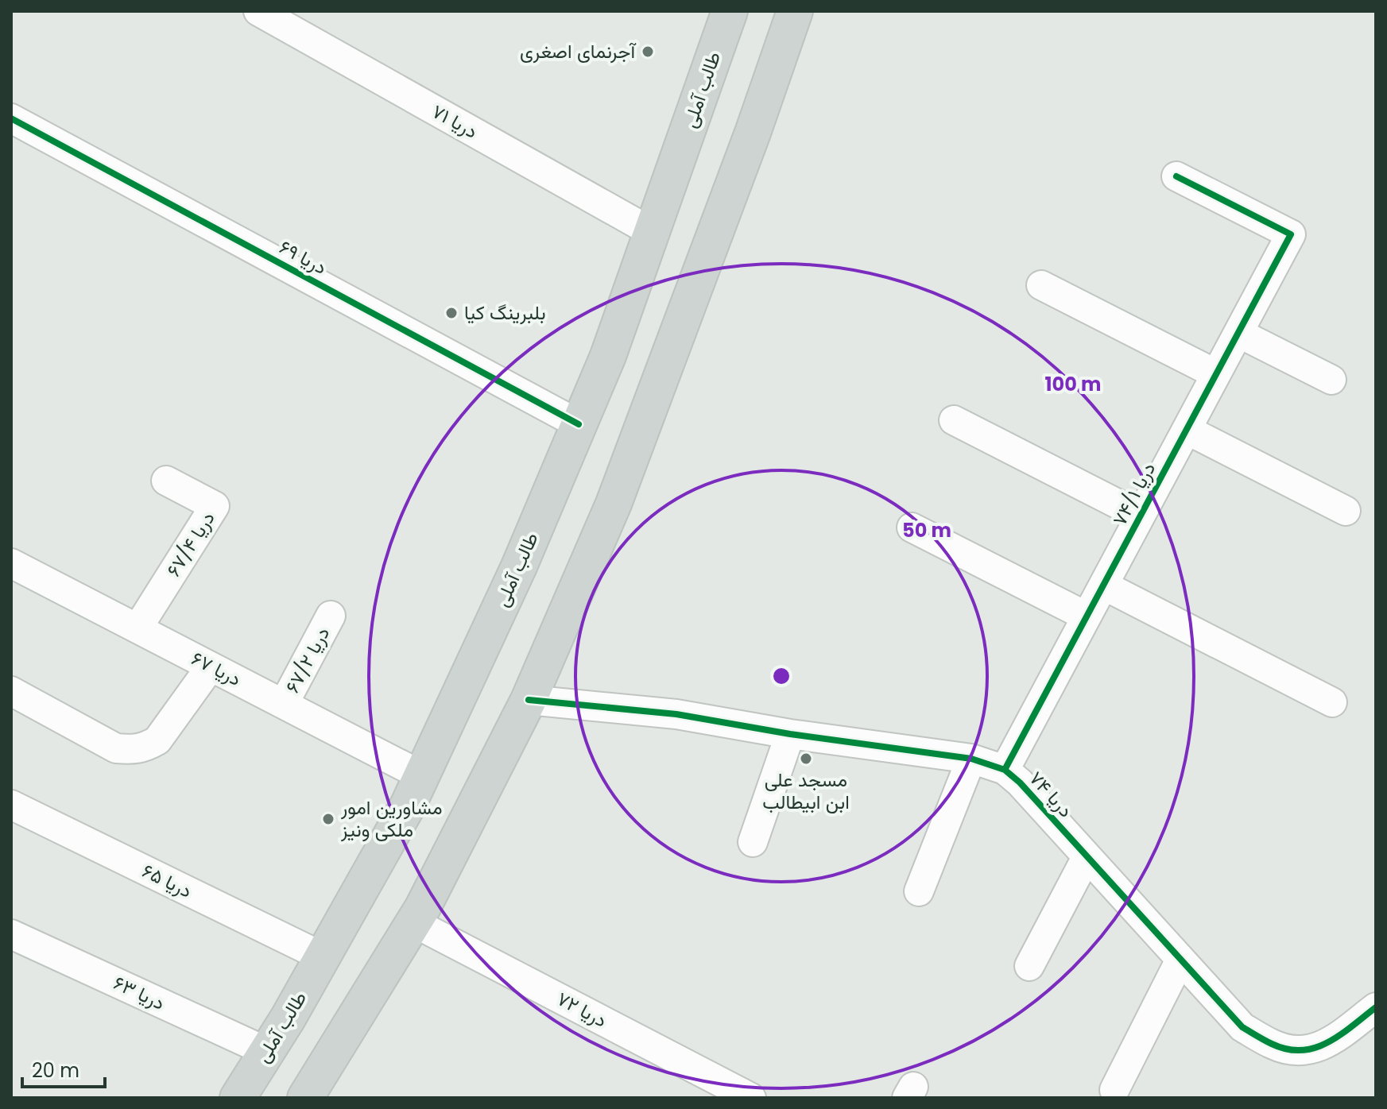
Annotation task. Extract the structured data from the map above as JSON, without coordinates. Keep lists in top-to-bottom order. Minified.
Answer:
{"streets":{"main road":["طالب آملی"],"street":["دریا ۷۱","دریا ۶۹","دریا ۷۴/۱","دریا ۶۷/۴","دریا ۶۷/۲","دریا ۶۷","دریا ۷۴","دریا ۶۵","دریا ۶۳","دریا ۷۲"]},"crossings":[["طالب آملی","دریا ۷۱"],["طالب آملی","دریا ۶۹"],["طالب آملی","دریا ۶۷"],["طالب آملی","دریا ۶۵"],["طالب آملی","دریا ۶۳"],["دریا ۷۴/۱","دریا ۷۴"],["دریا ۶۷/۴","دریا ۶۷"],["دریا ۶۷/۲","دریا ۶۷"]],"places":["آجرنمای اصغری","بلبرینگ کیا","مسجد علی ابن ابیطالب","مشاورین امور ملکی ونیز"],"scale_bar":"20 m","rings":["100 m","50 m"]}
